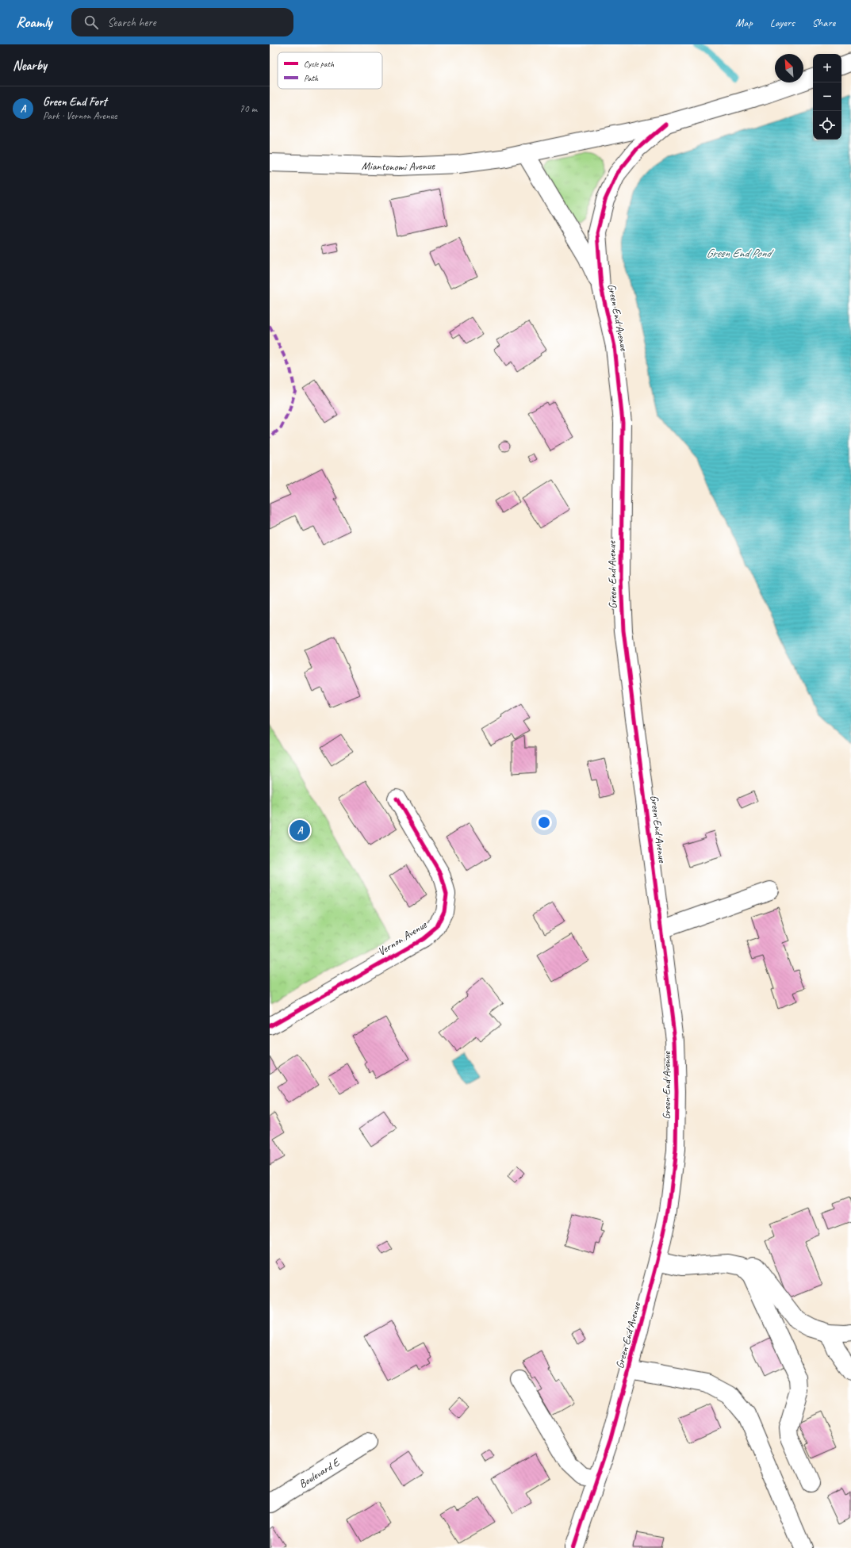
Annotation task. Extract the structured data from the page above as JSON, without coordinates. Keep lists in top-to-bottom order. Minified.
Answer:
{"streets":{"street":["Miantonomi Avenue","Green End Avenue","Vernon Avenue","Boulevard E"]},"crossings":[["Miantonomi Avenue","Green End Avenue"]],"water":["Green End Pond"],"legend":["Cycle path","Path"],"north":"top left","page":{"header":"Roamly","search":"Search here","nav":["Map","Layers","Share"],"heading":"Nearby","map_buttons":["+","−"],"list":[{"mark":"A","name":"Green End Fort","note":"Park · Vernon Avenue","value":"70 m"}],"pins":"A"}}
